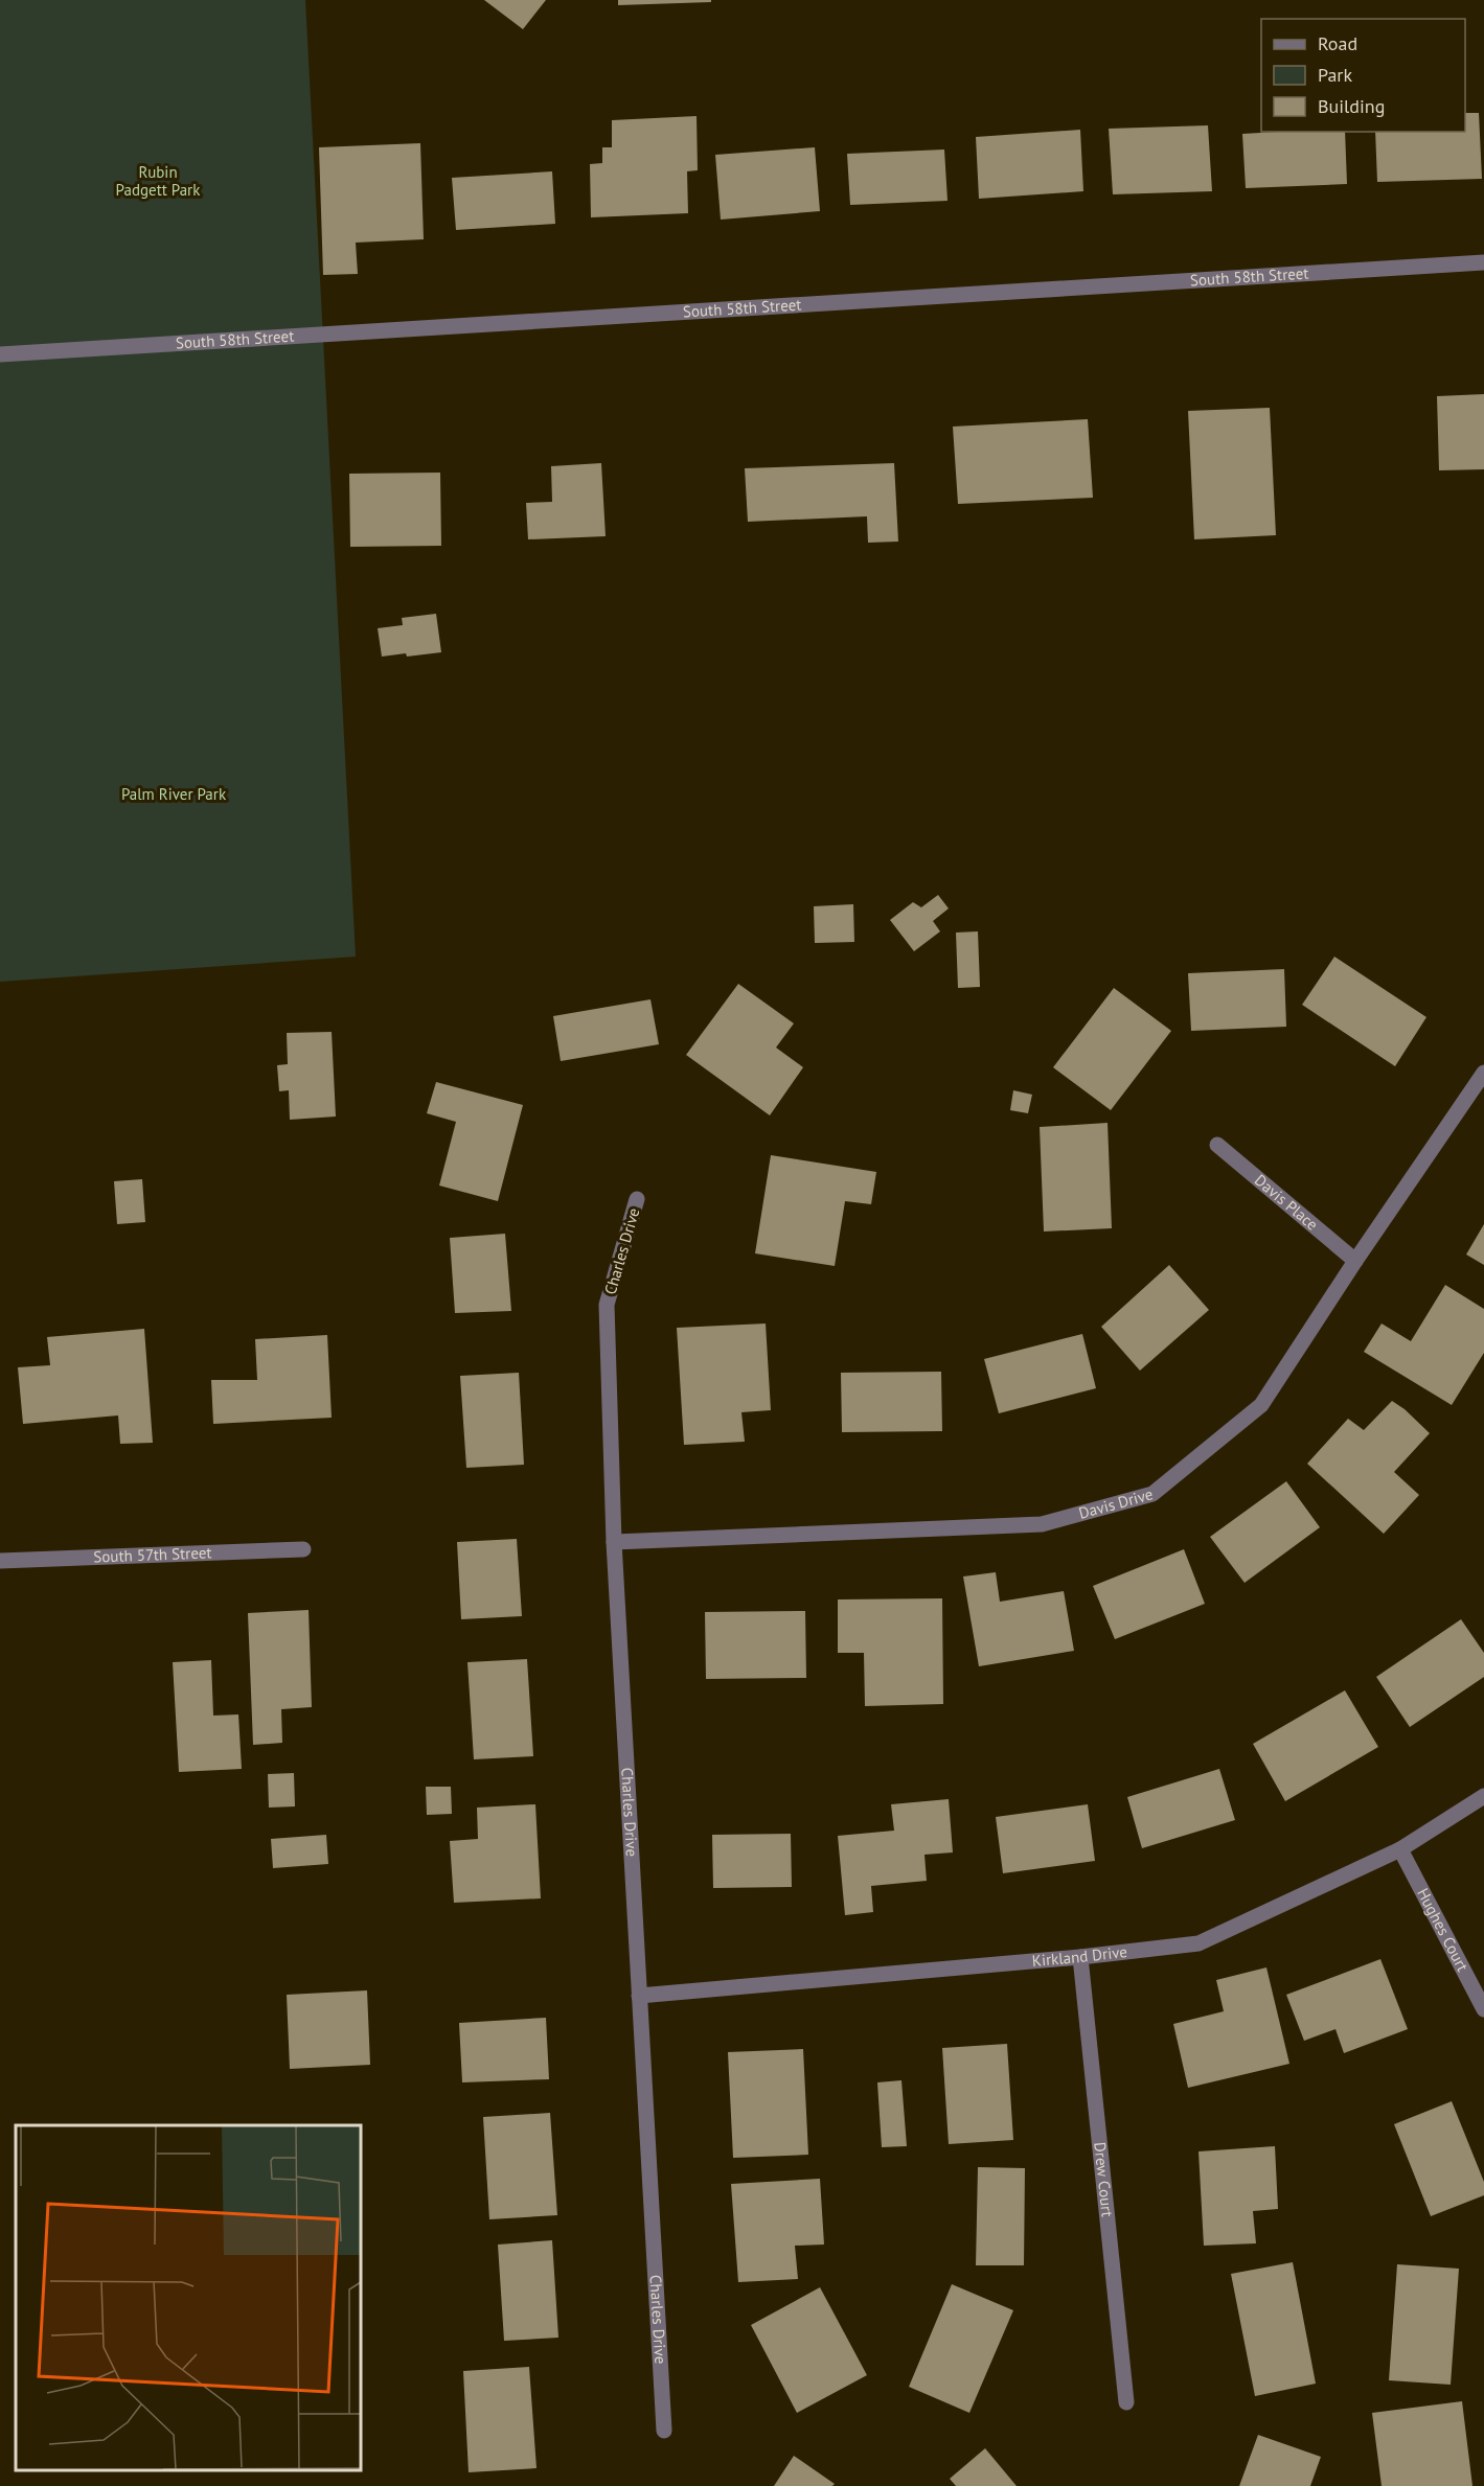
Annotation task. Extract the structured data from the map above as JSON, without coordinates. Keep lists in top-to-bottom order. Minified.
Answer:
{"streets":{"street":["South 58th Street","Davis Place","Charles Drive","Davis Drive","South 57th Street","Hughes Court","Kirkland Drive","Drew Court"]},"crossings":[["Davis Place","Davis Drive"],["Charles Drive","Davis Drive"],["Charles Drive","Kirkland Drive"],["Hughes Court","Kirkland Drive"],["Kirkland Drive","Drew Court"]],"parks":["Rubin Padgett Park","Palm River Park"],"legend":["Road","Park","Building"]}
